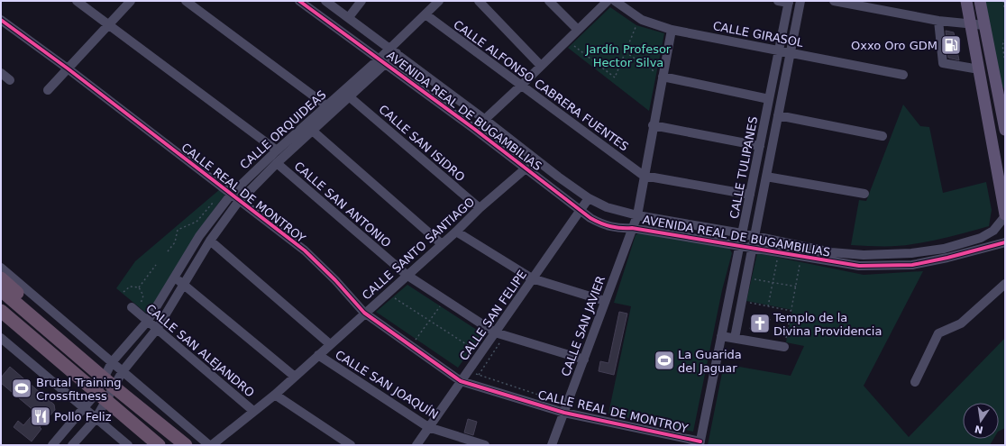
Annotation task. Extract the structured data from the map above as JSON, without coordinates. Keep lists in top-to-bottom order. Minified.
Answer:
{"streets":{"street":["CALLE GIRASOL","CALLE ALFONSO CABRERA FUENTES","AVENIDA REAL DE BUGAMBILIAS","CALLE ORQUIDEAS","CALLE SAN ISIDRO","CALLE TULIPANES","CALLE REAL DE MONTROY","CALLE SAN ANTONIO","CALLE SANTO SANTIAGO","CALLE SAN FELIPE","CALLE SAN JAVIER","CALLE SAN ALEJANDRO","CALLE SAN JOAQUÍN"]},"crossings":[["CALLE GIRASOL","CALLE TULIPANES"],["CALLE GIRASOL","CALLE SAN JAVIER"],["CALLE ALFONSO CABRERA FUENTES","CALLE ORQUIDEAS"],["CALLE ALFONSO CABRERA FUENTES","CALLE SAN JAVIER"],["AVENIDA REAL DE BUGAMBILIAS","CALLE ORQUIDEAS"],["AVENIDA REAL DE BUGAMBILIAS","CALLE TULIPANES"],["AVENIDA REAL DE BUGAMBILIAS","CALLE SANTO SANTIAGO"],["AVENIDA REAL DE BUGAMBILIAS","CALLE SAN FELIPE"],["AVENIDA REAL DE BUGAMBILIAS","CALLE SAN JAVIER"],["CALLE ORQUIDEAS","CALLE SAN ISIDRO"],["CALLE ORQUIDEAS","CALLE REAL DE MONTROY"],["CALLE ORQUIDEAS","CALLE SAN ANTONIO"],["CALLE ORQUIDEAS","CALLE SAN ALEJANDRO"],["CALLE ORQUIDEAS","CALLE SAN JOAQUÍN"],["CALLE SAN ISIDRO","CALLE SANTO SANTIAGO"],["CALLE TULIPANES","CALLE REAL DE MONTROY"],["CALLE REAL DE MONTROY","CALLE SANTO SANTIAGO"],["CALLE REAL DE MONTROY","CALLE SAN FELIPE"],["CALLE REAL DE MONTROY","CALLE SAN JAVIER"],["CALLE SAN ANTONIO","CALLE SANTO SANTIAGO"],["CALLE SAN ANTONIO","CALLE SAN FELIPE"],["CALLE SAN ANTONIO","CALLE SAN JAVIER"],["CALLE SANTO SANTIAGO","CALLE SAN ALEJANDRO"],["CALLE SANTO SANTIAGO","CALLE SAN JOAQUÍN"],["CALLE SAN FELIPE","CALLE SAN JOAQUÍN"]],"parks":["Jardín Profesor Hector Silva"],"places":{"fuel station":["Oxxo Oro GDM"],"church":["Templo de la Divina Providencia"],"sports":["La Guarida del Jaguar","Brutal Training Crossfitness"],"restaurant":["Pollo Feliz"]},"north":"bottom"}
